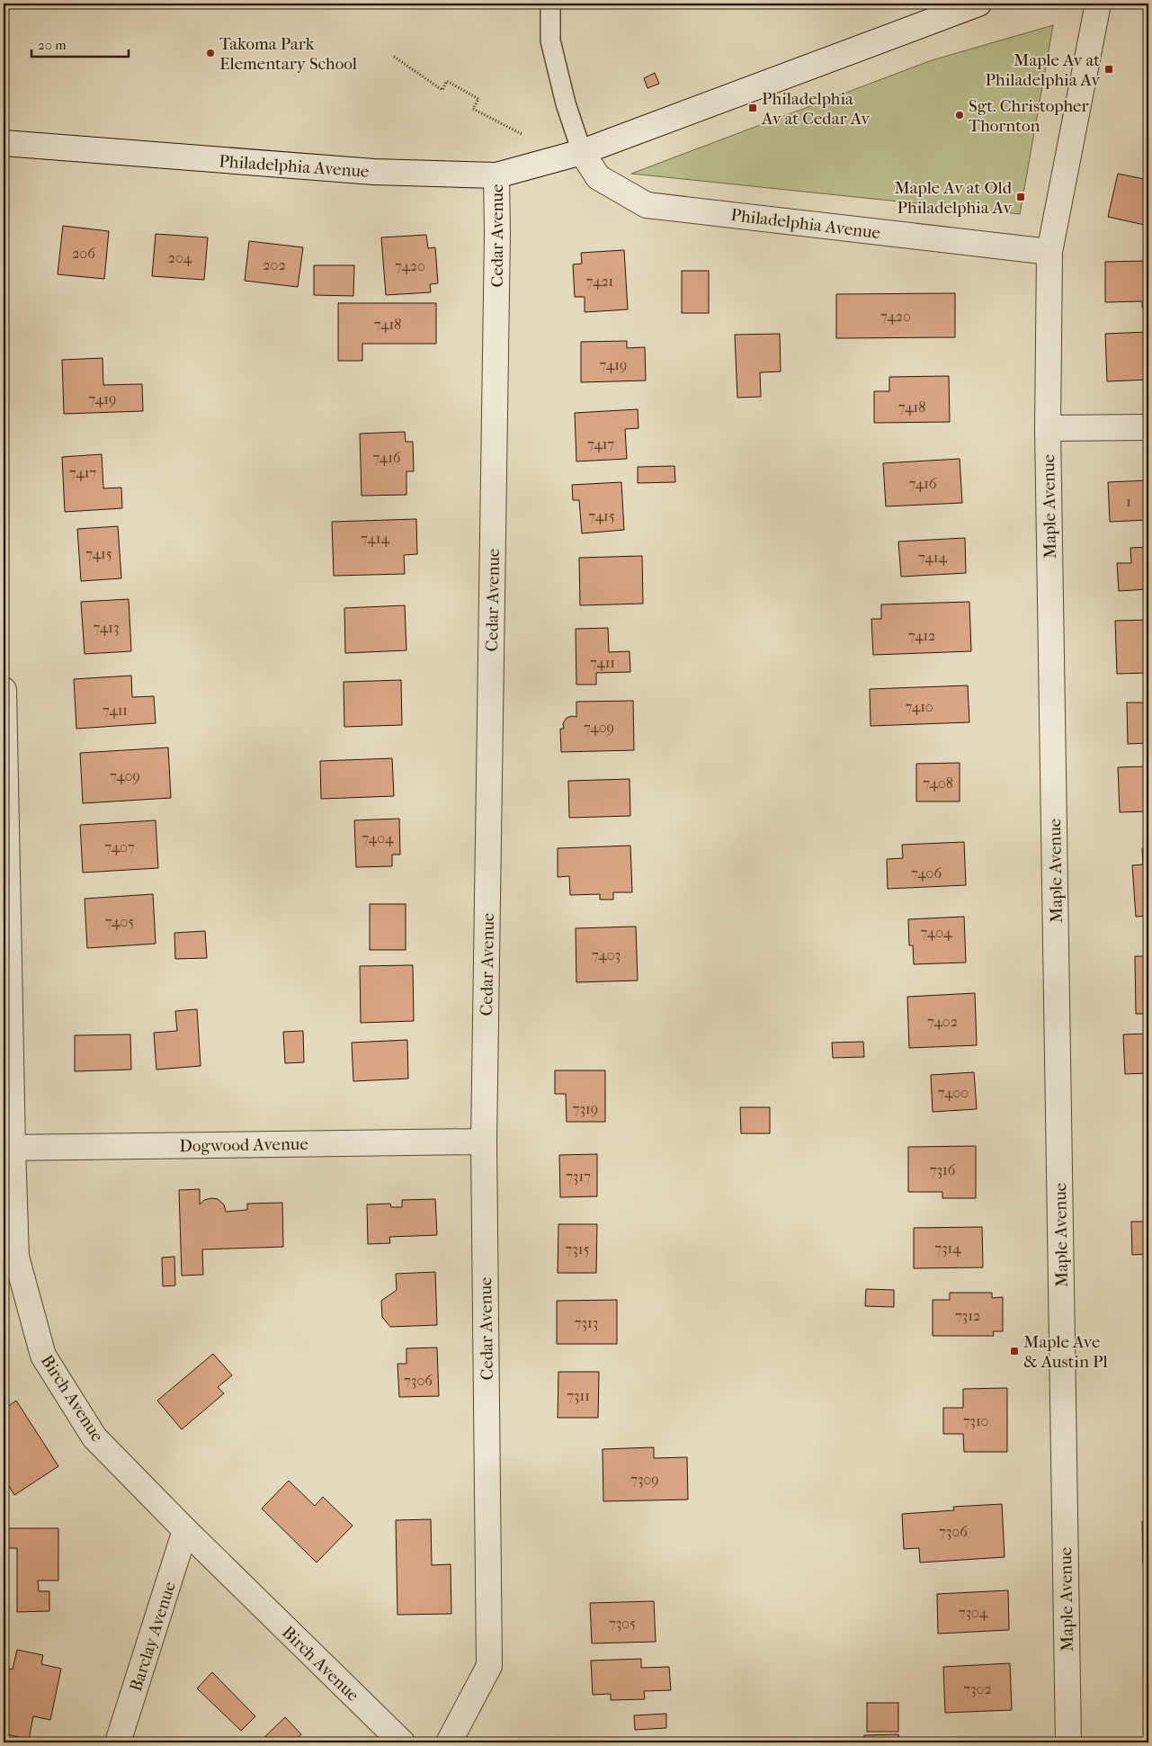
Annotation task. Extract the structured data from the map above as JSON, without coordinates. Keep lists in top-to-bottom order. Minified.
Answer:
{"streets":{"street":["Philadelphia Avenue","Cedar Avenue","Maple Avenue","Dogwood Avenue","Birch Avenue","Barclay Avenue"]},"crossings":[["Philadelphia Avenue","Cedar Avenue"],["Philadelphia Avenue","Maple Avenue"],["Cedar Avenue","Dogwood Avenue"],["Dogwood Avenue","Birch Avenue"],["Birch Avenue","Barclay Avenue"]],"places":{"other":["Takoma Park Elementary School","Sgt. Christopher Thornton"],"transit":["Maple Av at Philadelphia Av","Philadelphia Av at Cedar Av","Maple Av at Old Philadelphia Av","Maple Ave & Austin Pl"]},"house_numbers":["206","204","202","7420","7421","7420","7418","7419","7419","7418","7417","7416","7417","7416","1","7415","7414","7415","7414","7413","7412","7411","7410","7411","7409","7409","7408","7404","7407","7406","7405","7404","7403","7402","7400","7319","7316","7317","7314","7315","7312","7313","7306","7311","7310","7309","7306","7304","7305","7302"],"scale_bar":"20 m"}
